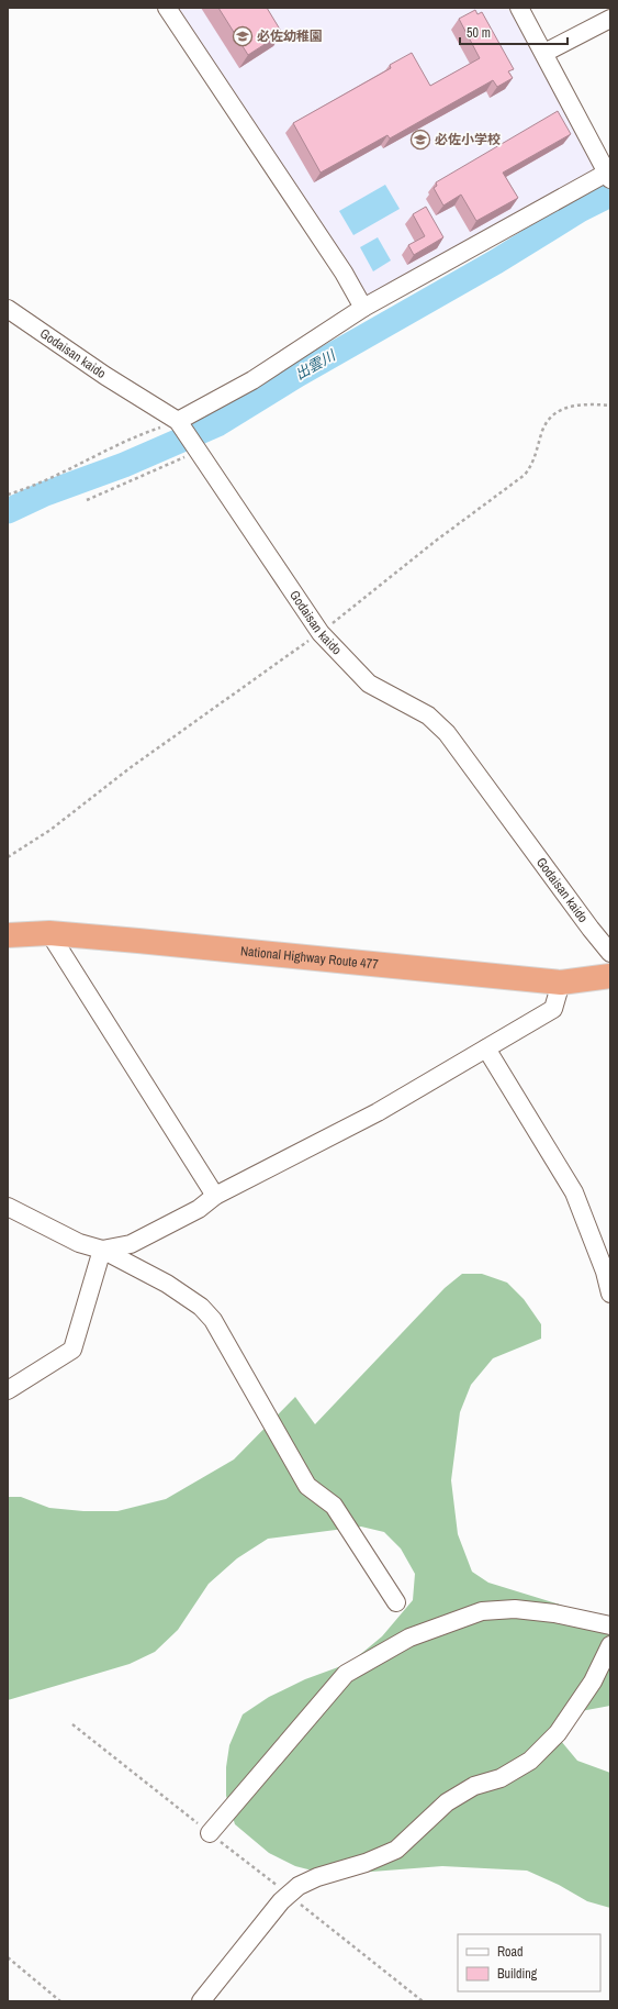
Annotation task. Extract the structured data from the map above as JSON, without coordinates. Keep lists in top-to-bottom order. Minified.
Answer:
{"streets":{"highway":["National Highway Route 477"],"street":["Godaisan kaido"]},"water":["出雲川"],"places":{"school or university":["必佐幼稚園","必佐小学校"]},"legend":["Road","Building"],"scale_bar":"50 m"}
